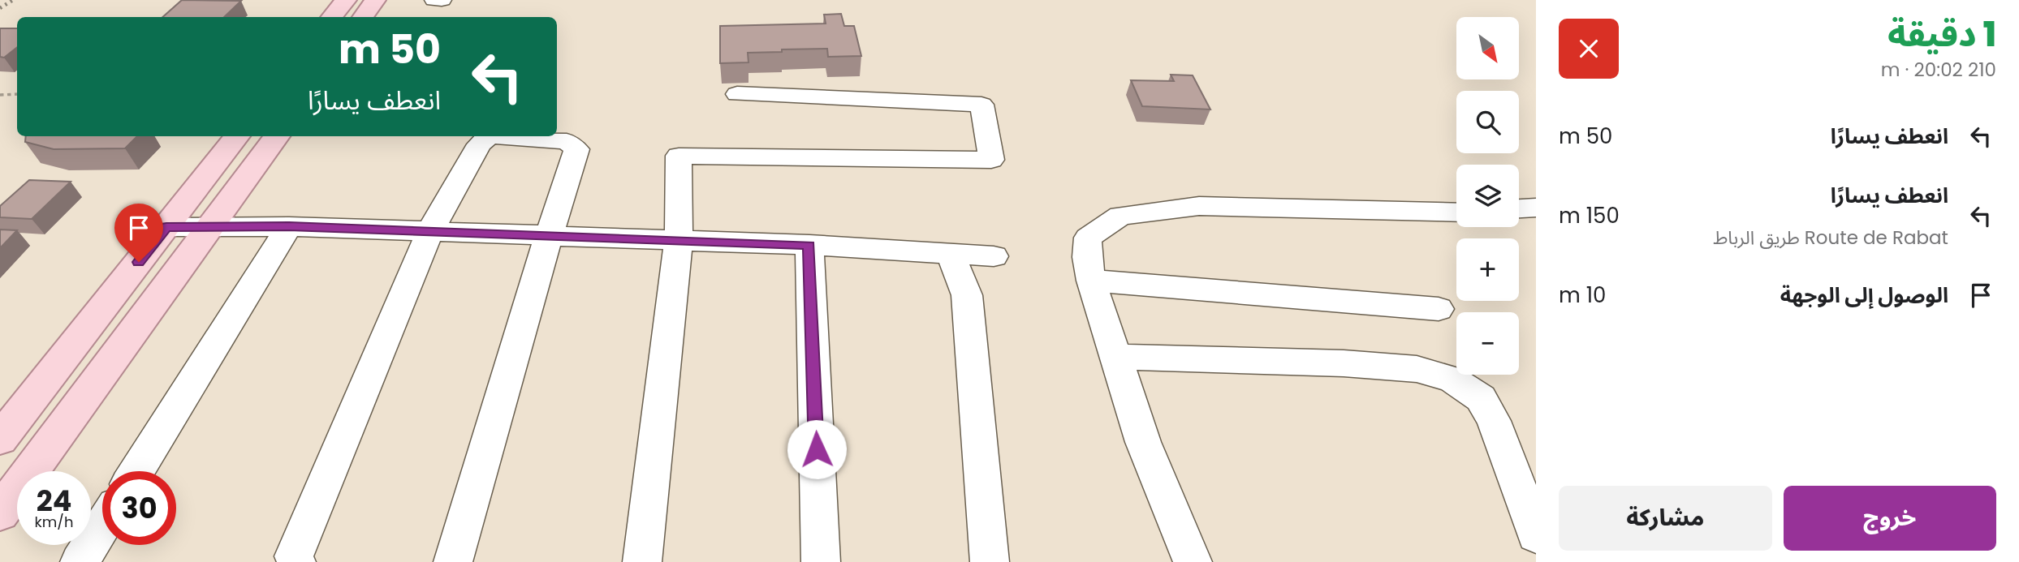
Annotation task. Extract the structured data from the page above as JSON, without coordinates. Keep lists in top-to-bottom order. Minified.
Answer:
{"north":"bottom right","page":{"heading":["1 دقيقة","210 m · 20:02"],"map_buttons":["+","−"],"turn":["50 m","انعطف يسارًا"],"list":[{"name":"انعطف يسارًا","value":"50 m"},{"name":"انعطف يسارًا","note":"Route de Rabat طريق الرباط","value":"150 m"},{"name":"الوصول إلى الوجهة","value":"10 m"}],"speed":"24 km/h","limit":"30","buttons":["خروج","مشاركة"]}}
